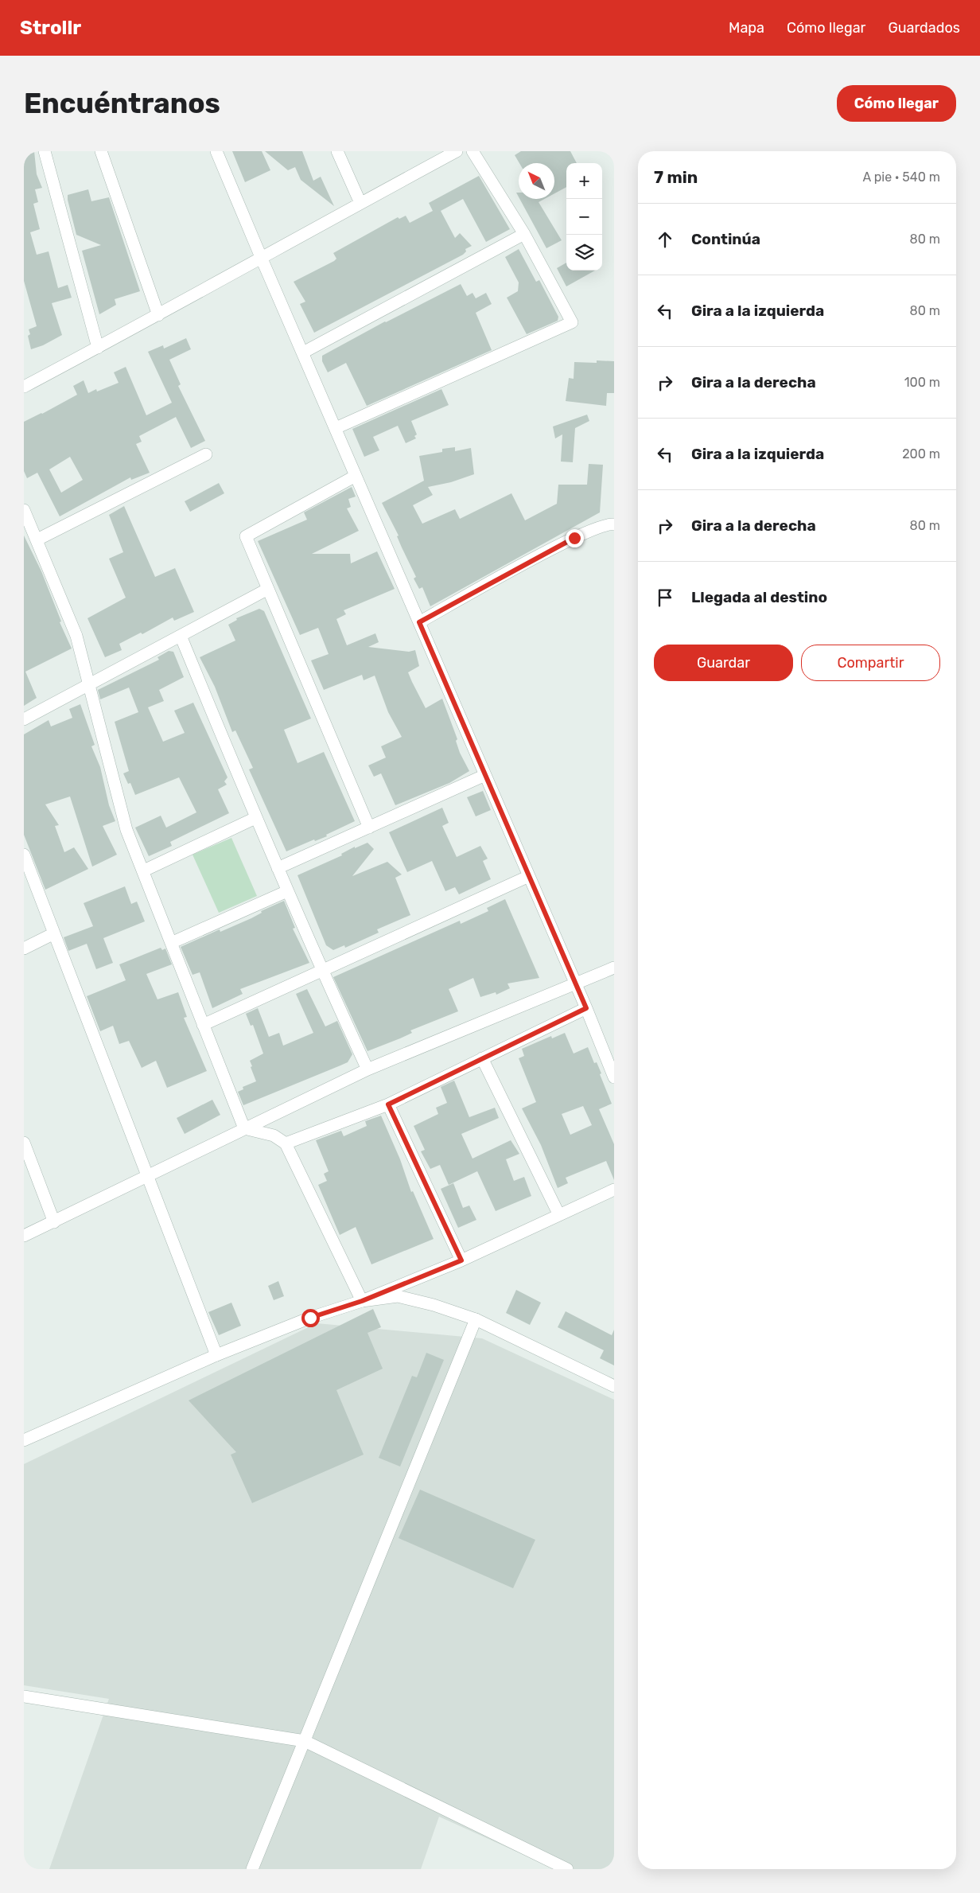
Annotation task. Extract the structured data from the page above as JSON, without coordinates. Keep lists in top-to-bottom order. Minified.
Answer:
{"north":"top left","page":{"header":"Strollr","nav":["Mapa","Cómo llegar","Guardados"],"buttons":["Cómo llegar",["Guardar","Compartir"]],"title":"Encuéntranos","heading":["7 min","A pie · 540 m"],"map_buttons":["+","−"],"list":[["Continúa","80 m"],["Gira a la izquierda","80 m"],["Gira a la derecha","100 m"],["Gira a la izquierda","200 m"],["Gira a la derecha","80 m"],"Llegada al destino"]}}
